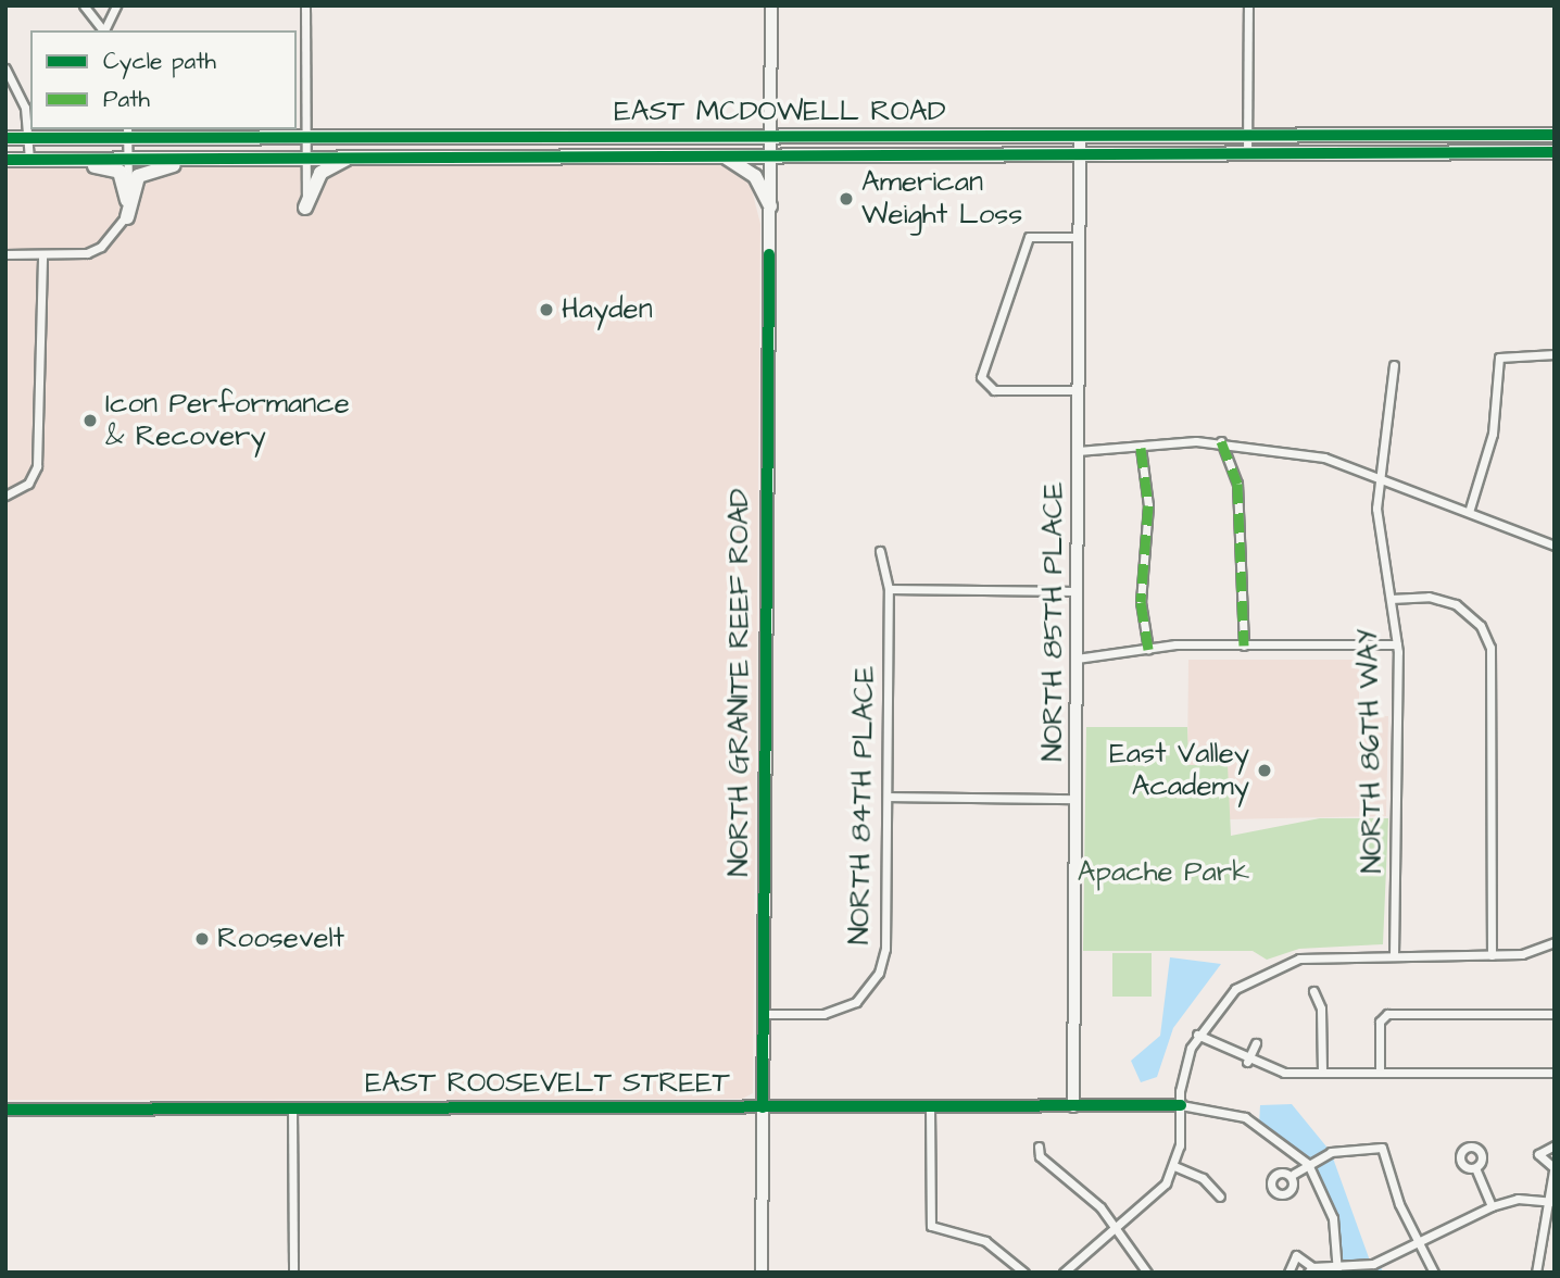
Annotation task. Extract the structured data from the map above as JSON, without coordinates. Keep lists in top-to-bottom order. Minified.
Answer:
{"streets":{"main road":["EAST MCDOWELL ROAD"],"street":["NORTH 85TH PLACE","NORTH GRANITE REEF ROAD","NORTH 86TH WAY","NORTH 84TH PLACE","EAST ROOSEVELT STREET"]},"crossings":[["EAST MCDOWELL ROAD","NORTH 85TH PLACE"],["EAST MCDOWELL ROAD","NORTH GRANITE REEF ROAD"],["NORTH 85TH PLACE","EAST ROOSEVELT STREET"],["NORTH GRANITE REEF ROAD","NORTH 84TH PLACE"],["NORTH GRANITE REEF ROAD","EAST ROOSEVELT STREET"]],"parks":["Apache Park"],"places":["American Weight Loss","Hayden","Icon Performance & Recovery","East Valley Academy","Roosevelt"],"legend":["Cycle path","Path"]}
